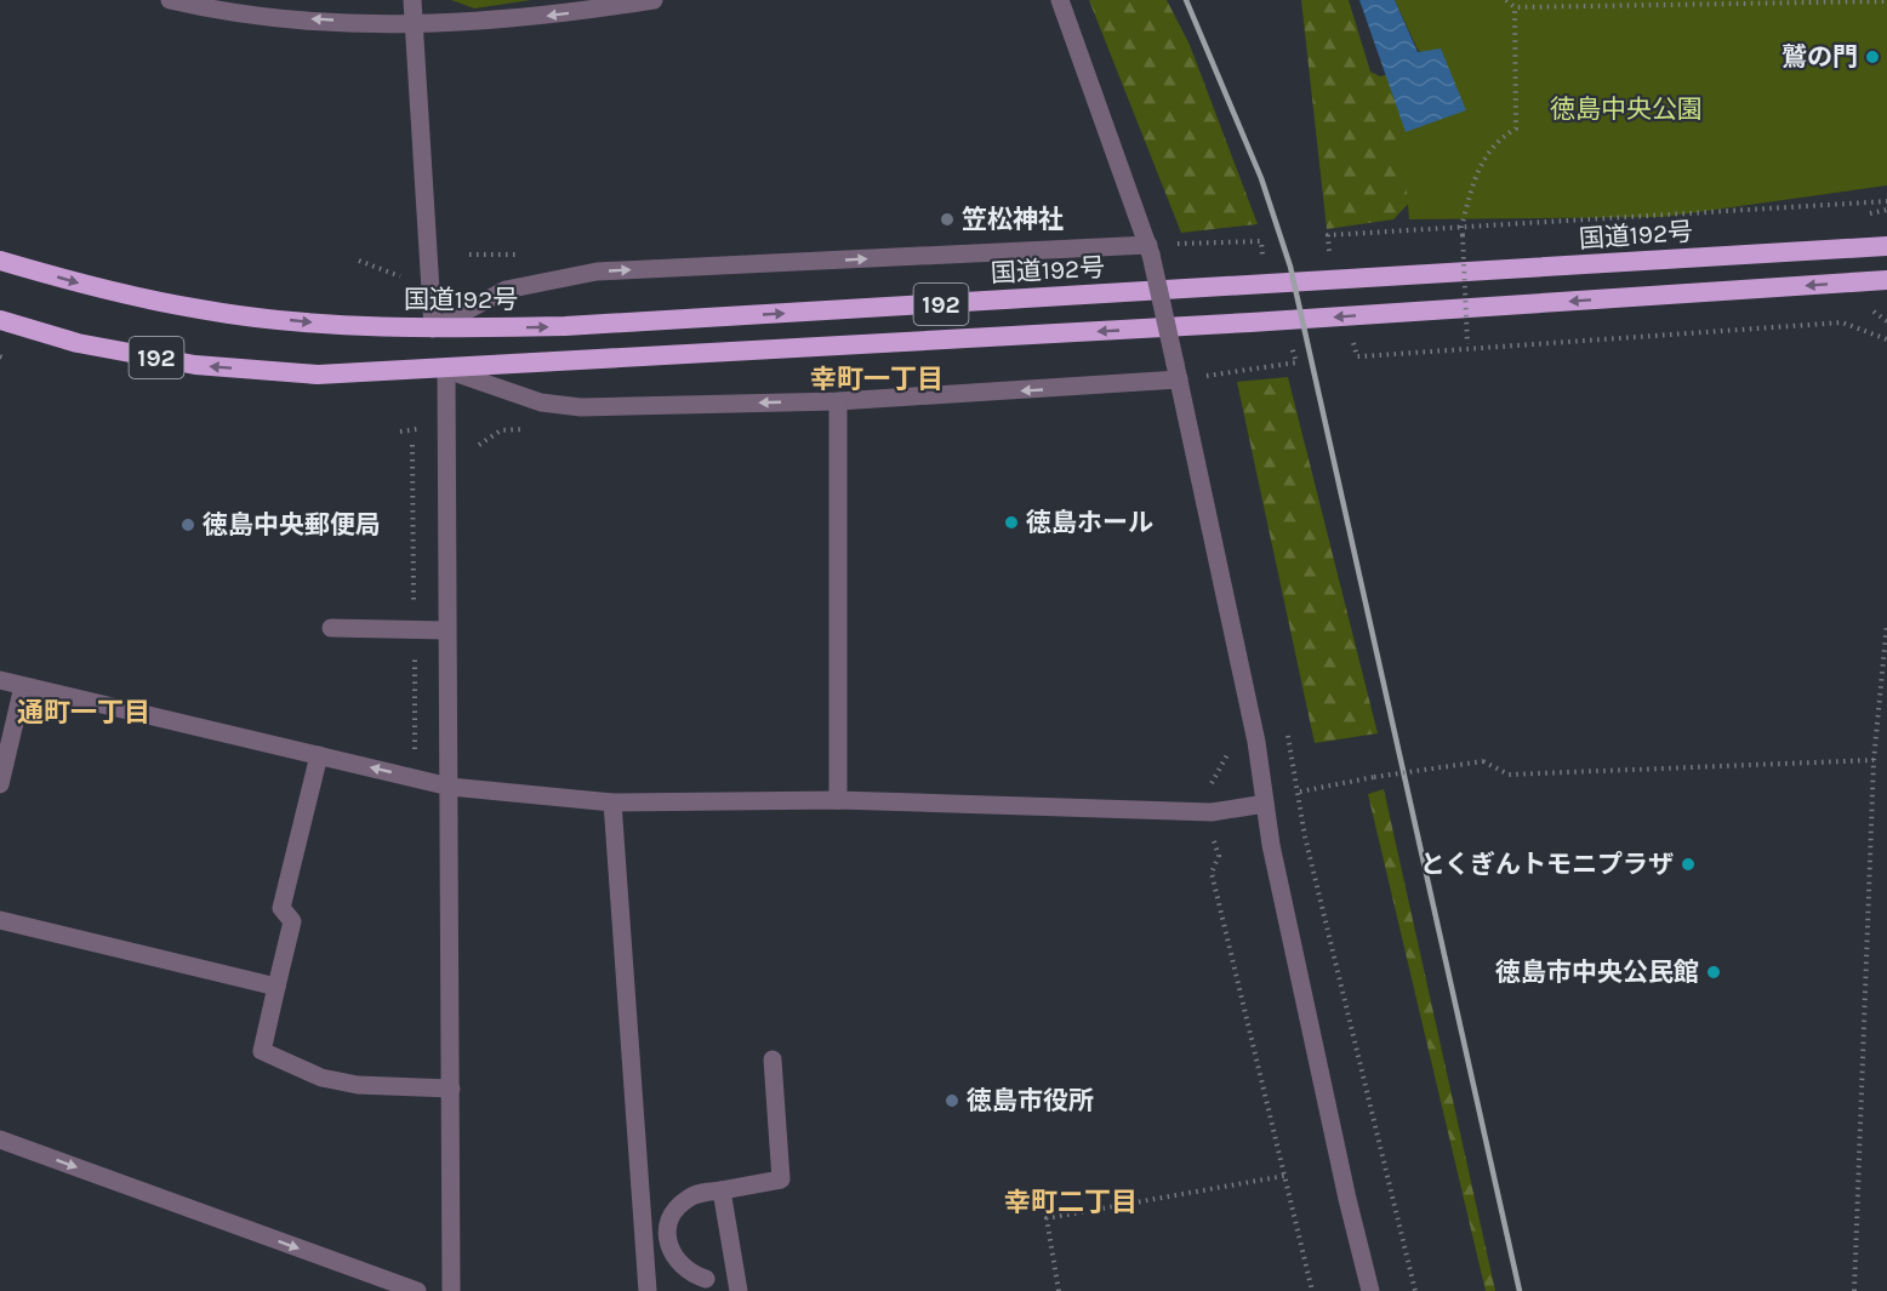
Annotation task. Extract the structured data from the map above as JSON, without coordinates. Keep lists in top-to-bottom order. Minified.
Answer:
{"streets":{"highway":["国道192号","192"]},"districts":["幸町一丁目","通町一丁目","幸町二丁目"],"parks":["徳島中央公園"],"places":["鷲の門","笠松神社","徳島ホール","徳島中央郵便局","とくぎんトモニプラザ","徳島市中央公民館","徳島市役所"]}
